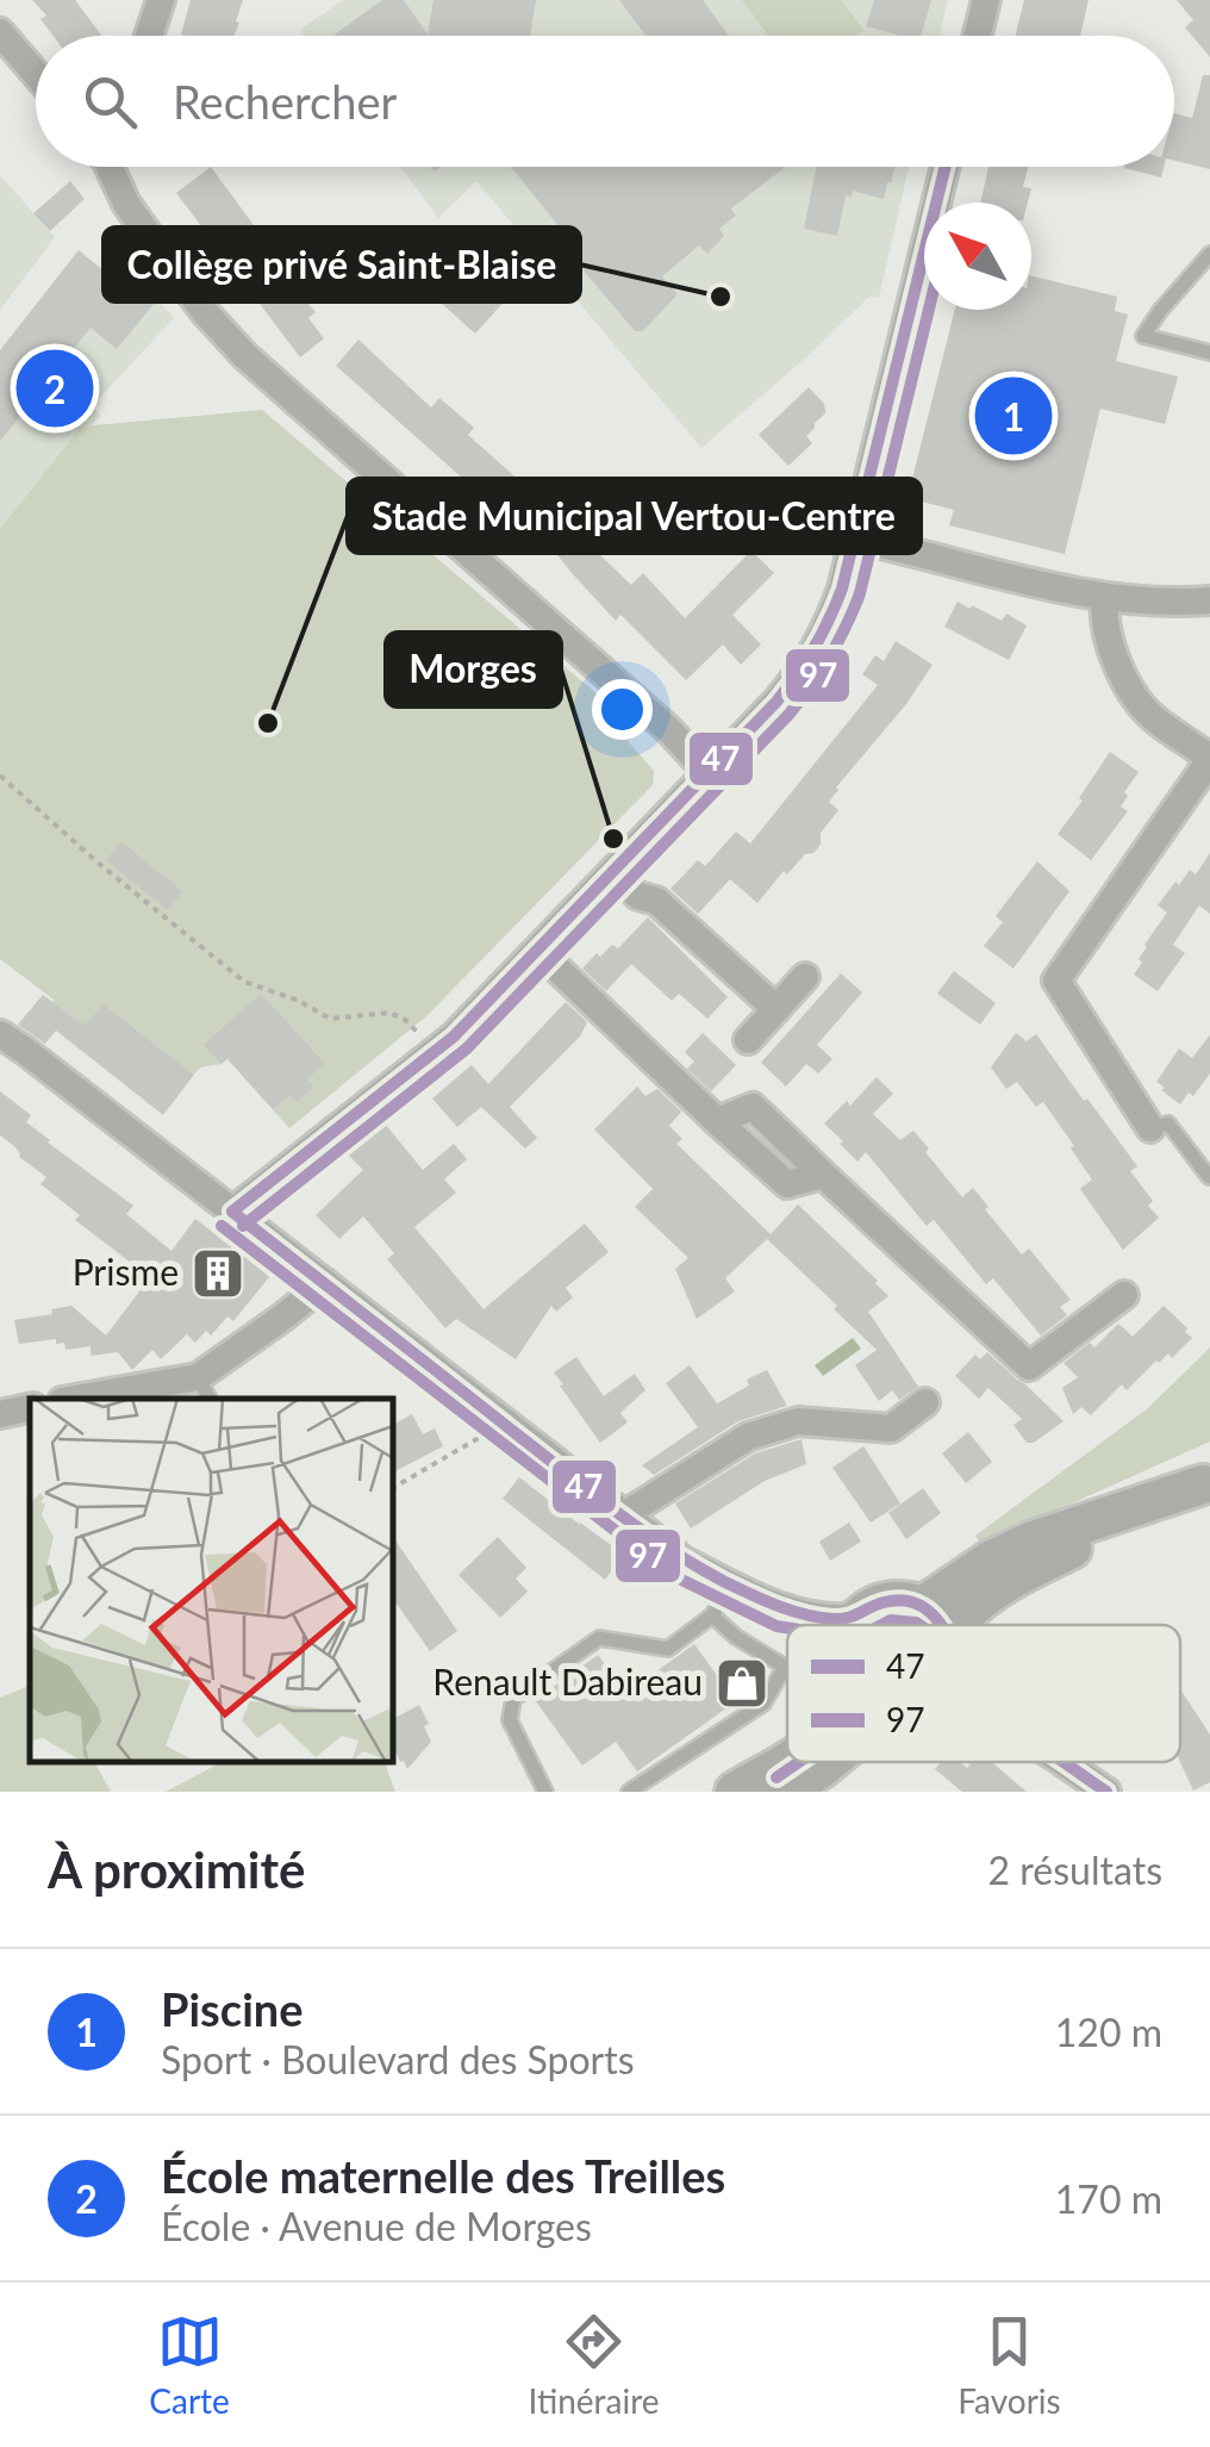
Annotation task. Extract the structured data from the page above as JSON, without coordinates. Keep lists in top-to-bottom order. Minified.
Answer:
{"places":{"other":["Collège privé Saint-Blaise","Stade Municipal Vertou-Centre","Morges"],"building":["Prisme"],"shop":["Renault Dabireau"]},"lines":["transit line 47","transit line 97"],"legend":["47","97"],"north":"top left","page":{"search":"Rechercher","pins":["2","1"],"heading":["À proximité","2 résultats"],"list":[{"mark":"1","name":"Piscine","note":"Sport · Boulevard des Sports","value":"120 m"},{"mark":"2","name":"École maternelle des Treilles","note":"École · Avenue de Morges","value":"170 m"}],"nav":["Carte","Itinéraire","Favoris"]}}
